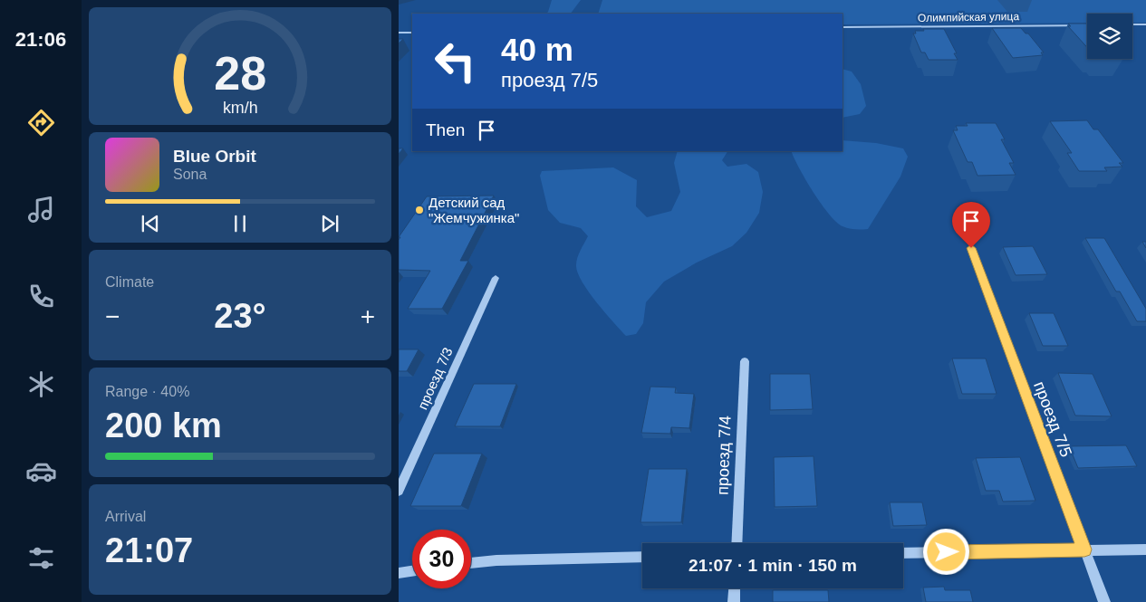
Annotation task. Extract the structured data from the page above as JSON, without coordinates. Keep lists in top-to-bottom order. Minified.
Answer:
{"streets":{"street":["Олимпийская улица","проезд 7/3","проезд 7/5","проезд 7/4"]},"places":["Детский сад \"Жемчужинка\""],"page":{"tabs":"21:06","turn":["40 m","проезд 7/5"],"then":"Then","song":["Blue Orbit","Sona"],"tile":["Climate",["Range · 40%","200 km"],["Arrival","21:07"]],"heat":["−","23°","+"],"limit":"30","trip":"21:07 · 1 min · 150 m","gauge":["28","km/h"]}}
